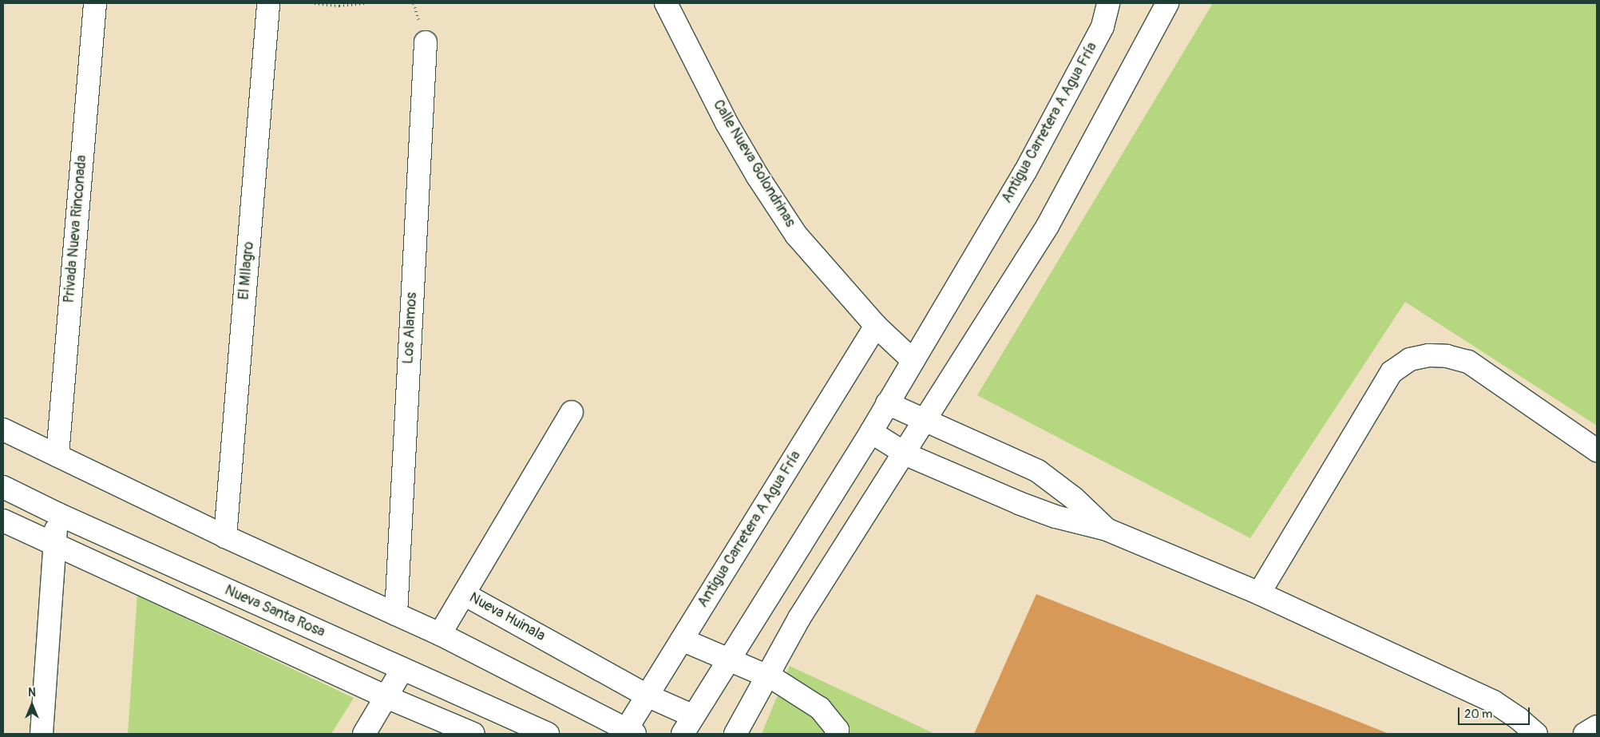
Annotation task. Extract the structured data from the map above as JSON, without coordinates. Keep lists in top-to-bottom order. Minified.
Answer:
{"streets":{"street":["Antigua Carretera A Agua Fría","Calle Nueva Golondrinas","Privada Nueva Rinconada","El MIlagro","Los Alamos","Nueva Santa Rosa","Nueva Huinala"]},"crossings":[["Antigua Carretera A Agua Fría","Calle Nueva Golondrinas"],["Antigua Carretera A Agua Fría","Nueva Huinala"]],"scale_bar":"20 m","north":"top"}
